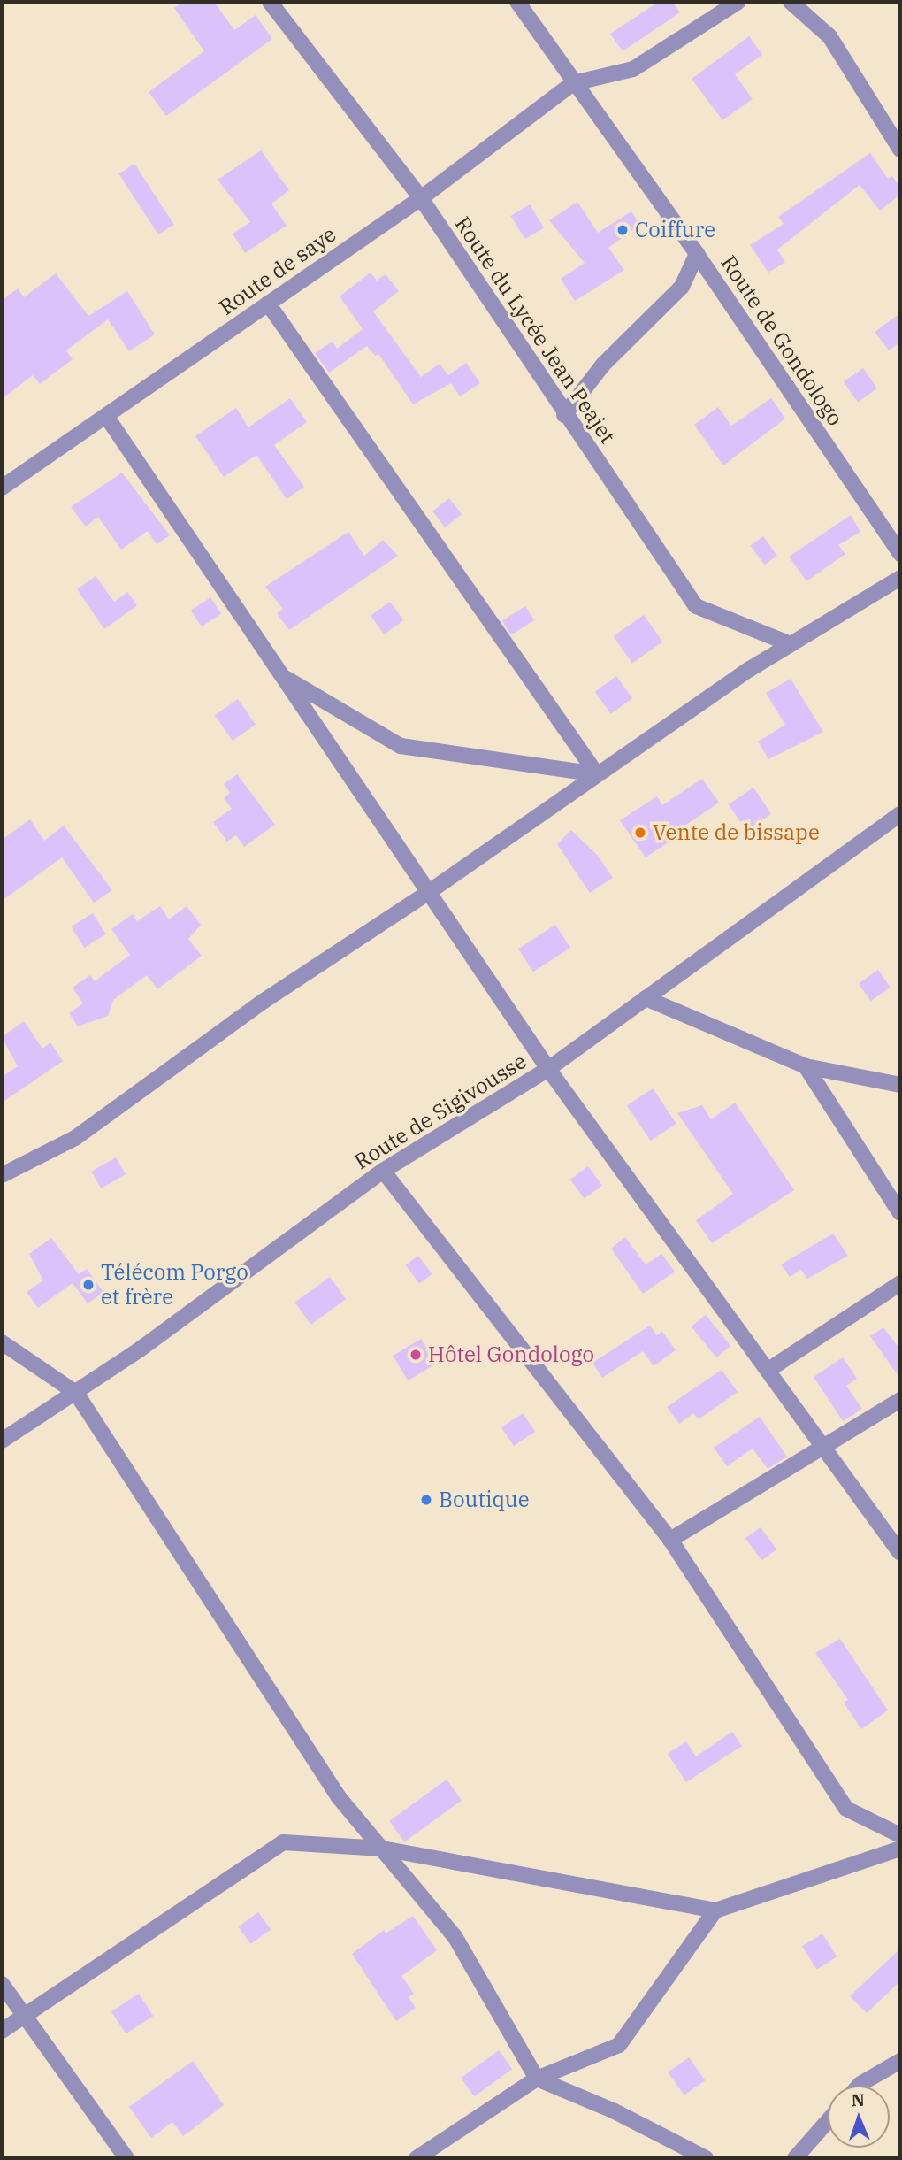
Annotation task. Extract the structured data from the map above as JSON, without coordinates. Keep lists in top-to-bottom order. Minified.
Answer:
{"streets":{"street":["Route de saye","Route du Lycée Jean Peajet","Route de Gondologo","Route de Sigivousse"]},"crossings":[["Route de saye","Route du Lycée Jean Peajet"],["Route de saye","Route de Gondologo"]],"places":["Coiffure","Vente de bissape","Télécom Porgo et frère","Hôtel Gondologo","Boutique"],"north":"top"}
